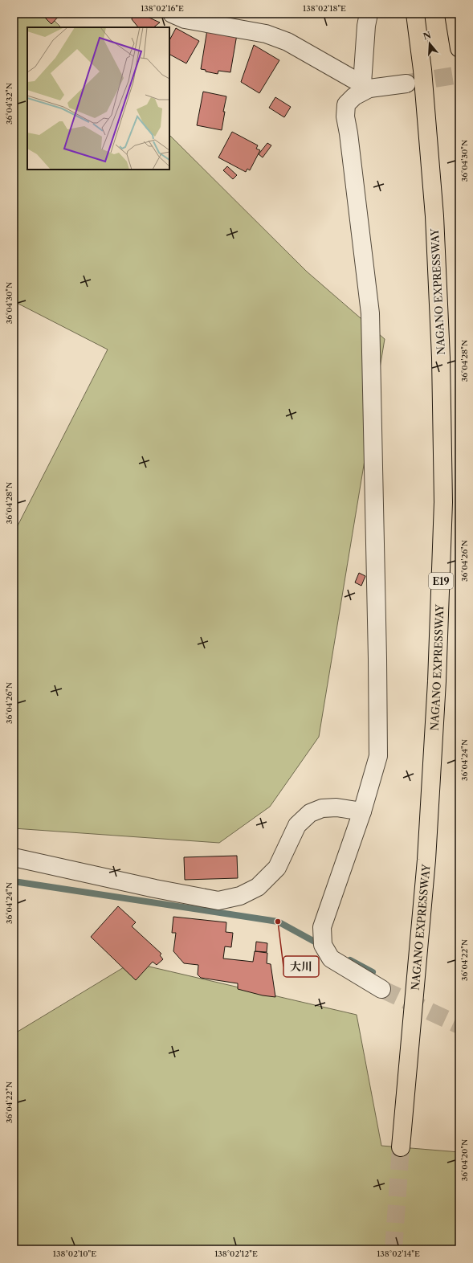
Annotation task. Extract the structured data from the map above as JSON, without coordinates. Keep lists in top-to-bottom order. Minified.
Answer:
{"streets":{"highway":["NAGANO EXPRESSWAY","E19"]},"places":["大川"],"north":"top","coordinates":["138°02'16\"E","138°02'18\"E","36°04'32\"N","36°04'30\"N","36°04'28\"N","36°04'26\"N","36°04'24\"N","36°04'22\"N","36°04'20\"N","138°02'10\"E","138°02'12\"E","138°02'14\"E"]}
